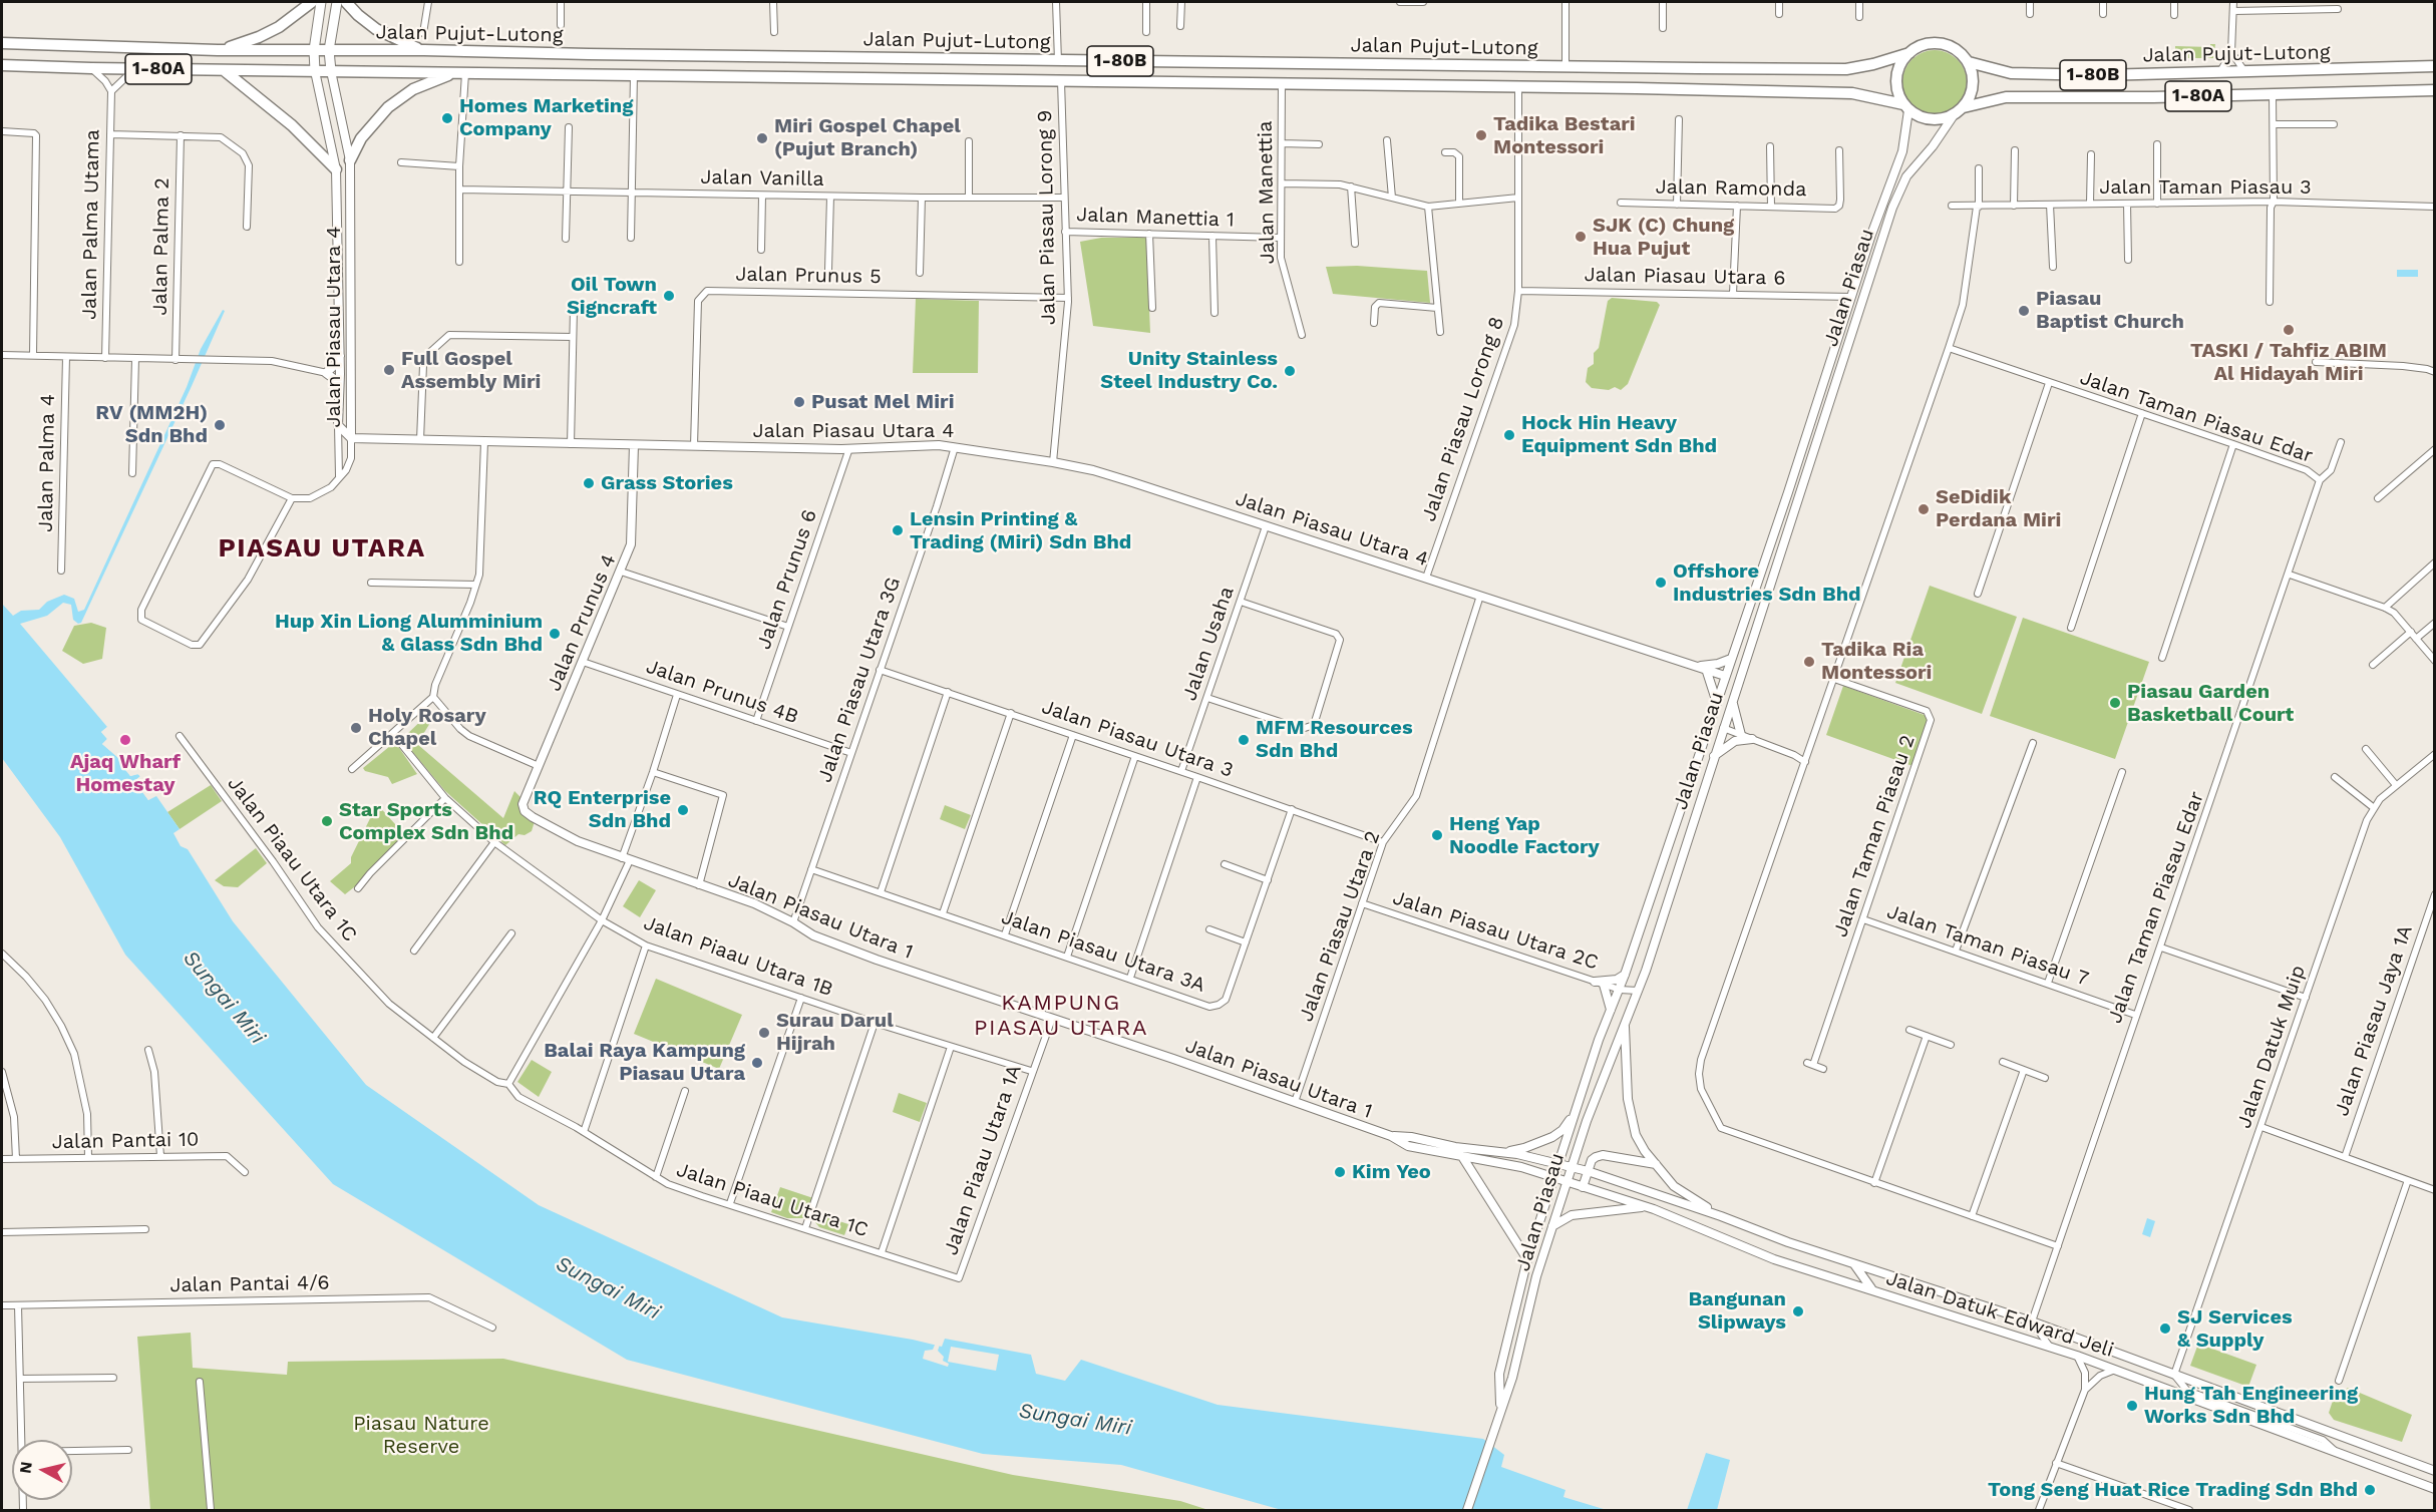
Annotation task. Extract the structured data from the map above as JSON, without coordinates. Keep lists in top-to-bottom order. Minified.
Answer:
{"streets":{"highway":["Jalan Pujut-Lutong","1-80B","1-80A"],"street":["Jalan Vanilla","Jalan Taman Piasau 3","Jalan Ramonda","Jalan Manettia","Jalan Piasau Lorong 9","Jalan Manettia 1","Jalan Palma Utama","Jalan Palma 2","Jalan Prunus 5","Jalan Piasau Utara 6","Jalan Piasau","Jalan Piasau Utara 4","Jalan Taman Piasau Edar","Jalan Piasau Lorong 8","Jalan Palma 4","Jalan Prunus 6","Jalan Prunus 4","Jalan Usaha","Jalan Piasau Utara 3G","Jalan Prunus 4B","Jalan Piasau Utara 3","Jalan Taman Piasau 2","Jalan Piaau Utara 1C","Jalan Piasau Utara 1","Jalan Piasau Utara 2","Jalan Piasau Utara 2C","Jalan Taman Piasau 7","Jalan Piasau Utara 3A","Jalan Piaau Utara 1B","Jalan Piasau Jaya 1A","Jalan Datuk Muip","Jalan Pantai 10","Jalan Piaau Utara 1A","Jalan Pantai 4/6","Jalan Datuk Edward Jeli"]},"crossings":[["Jalan Pujut-Lutong","Jalan Manettia"],["Jalan Pujut-Lutong","Jalan Piasau Lorong 9"],["Jalan Pujut-Lutong","Jalan Piasau"],["Jalan Pujut-Lutong","Jalan Piasau Utara 4"],["Jalan Pujut-Lutong","Jalan Piasau Lorong 8"],["Jalan Vanilla","Jalan Piasau Lorong 9"],["Jalan Manettia","Jalan Manettia 1"],["Jalan Piasau Lorong 9","Jalan Manettia 1"],["Jalan Piasau Lorong 9","Jalan Prunus 5"],["Jalan Piasau Lorong 9","Jalan Piasau Utara 4"],["Jalan Prunus 5","Jalan Piasau Utara 4"],["Jalan Piasau Utara 6","Jalan Piasau"],["Jalan Piasau Utara 6","Jalan Piasau Lorong 8"],["Jalan Piasau","Jalan Piasau Utara 4"],["Jalan Piasau","Jalan Piasau Utara 1"],["Jalan Piasau","Jalan Piasau Utara 2C"],["Jalan Piasau","Jalan Datuk Edward Jeli"],["Jalan Piasau Utara 4","Jalan Piasau Lorong 8"],["Jalan Piasau Utara 4","Jalan Prunus 6"],["Jalan Piasau Utara 4","Jalan Prunus 4"],["Jalan Piasau Utara 4","Jalan Usaha"],["Jalan Piasau Utara 4","Jalan Piasau Utara 3G"],["Jalan Piasau Utara 4","Jalan Piasau Utara 2"],["Jalan Taman Piasau Edar","Jalan Taman Piasau 7"],["Jalan Taman Piasau Edar","Jalan Datuk Edward Jeli"],["Jalan Prunus 6","Jalan Prunus 4B"],["Jalan Prunus 4","Jalan Prunus 4B"],["Jalan Prunus 4","Jalan Piasau Utara 1"],["Jalan Usaha","Jalan Piasau Utara 3"],["Jalan Piasau Utara 3G","Jalan Prunus 4B"],["Jalan Piasau Utara 3G","Jalan Piasau Utara 3"],["Jalan Piasau Utara 3G","Jalan Piasau Utara 1"],["Jalan Piasau Utara 3G","Jalan Piasau Utara 3A"],["Jalan Piasau Utara 3","Jalan Piasau Utara 2"],["Jalan Piasau Utara 3","Jalan Piasau Utara 3A"],["Jalan Taman Piasau 2","Jalan Taman Piasau 7"],["Jalan Piaau Utara 1C","Jalan Piaau Utara 1A"],["Jalan Piasau Utara 1","Jalan Piasau Utara 2"],["Jalan Piasau Utara 1","Jalan Piaau Utara 1A"],["Jalan Piasau Utara 1","Jalan Datuk Edward Jeli"],["Jalan Piasau Utara 2","Jalan Piasau Utara 2C"],["Jalan Piaau Utara 1B","Jalan Piaau Utara 1A"],["Jalan Datuk Muip","Jalan Datuk Edward Jeli"]],"districts":["PIASAU UTARA","KAMPUNG PIASAU UTARA"],"water":["Sungai Miri"],"parks":["Piasau Nature Reserve"],"places":["Homes Marketing Company","Tadika Bestari Montessori","Miri Gospel Chapel (Pujut Branch)","SJK (C) Chung Hua Pujut","Oil Town Signcraft","Piasau Baptist Church","TASKI / Tahfiz ABIM Al Hidayah Miri","Full Gospel Assembly Miri","Unity Stainless Steel Industry Co.","Pusat Mel Miri","RV (MM2H) Sdn Bhd","Hock Hin Heavy Equipment Sdn Bhd","Grass Stories","SeDidik Perdana Miri","Lensin Printing & Trading (Miri) Sdn Bhd","Offshore Industries Sdn Bhd","Hup Xin Liong Alumminium & Glass Sdn Bhd","Tadika Ria Montessori","Piasau Garden Basketball Court","Holy Rosary Chapel","Ajaq Wharf Homestay","MFM Resources Sdn Bhd","RQ Enterprise Sdn Bhd","Star Sports Complex Sdn Bhd","Heng Yap Noodle Factory","Surau Darul Hijrah","Balai Raya Kampung Piasau Utara","Kim Yeo","Bangunan Slipways","SJ Services & Supply","Hung Tah Engineering Works Sdn Bhd","Tong Seng Huat Rice Trading Sdn Bhd"],"north":"left"}
